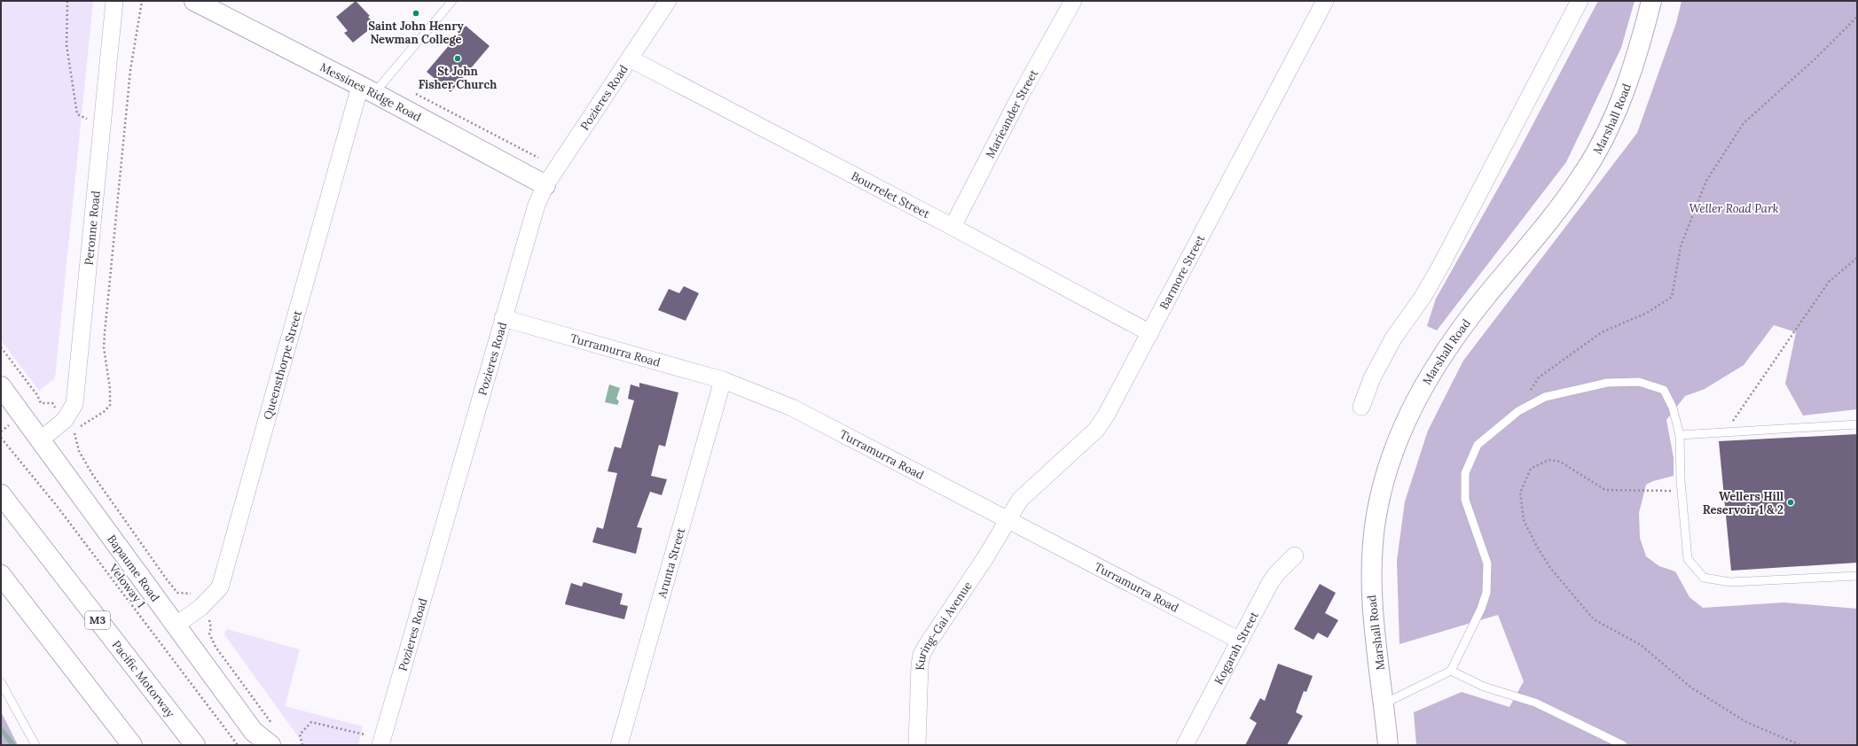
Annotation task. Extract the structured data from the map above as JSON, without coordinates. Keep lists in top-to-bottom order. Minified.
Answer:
{"streets":{"main road":["Messines Ridge Road","Marshall Road","Bapaume Road","M3","Pacific Motorway"],"street":["Pozieres Road","Marieander Street","Bourrelet Street","Peronne Road","Barmore Street","Turramurra Road","Queensthorpe Street","Arunta Street","Kuring-Gai Avenue","Kogarah Street"],"path":["Veloway 1"]},"crossings":[["Messines Ridge Road","Pozieres Road"],["Messines Ridge Road","Queensthorpe Street"],["Pozieres Road","Bourrelet Street"],["Pozieres Road","Turramurra Road"],["Marieander Street","Bourrelet Street"],["Bourrelet Street","Barmore Street"],["Peronne Road","Bapaume Road"],["Barmore Street","Turramurra Road"],["Barmore Street","Kuring-Gai Avenue"],["Turramurra Road","Arunta Street"],["Turramurra Road","Kuring-Gai Avenue"],["Turramurra Road","Kogarah Street"],["Queensthorpe Street","Bapaume Road"]],"parks":["Weller Road Park"],"places":["Saint John Henry Newman College","St John Fisher Church","Wellers Hill Reservoir 1 & 2"]}
